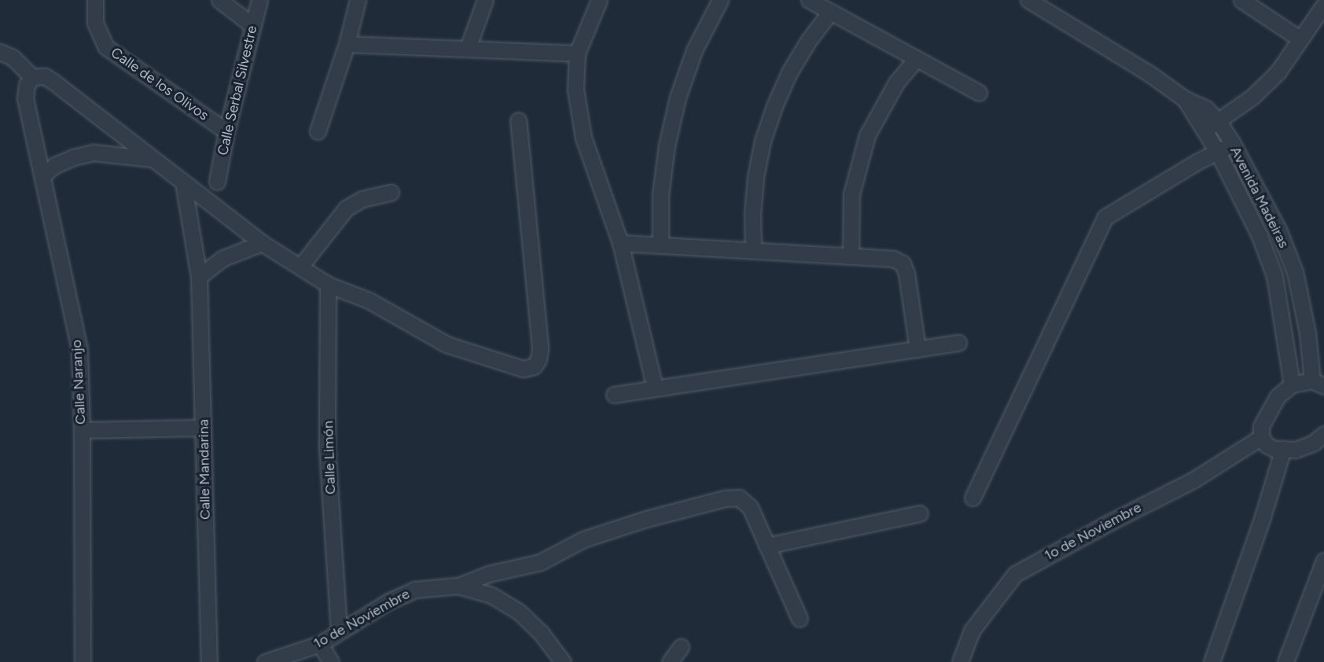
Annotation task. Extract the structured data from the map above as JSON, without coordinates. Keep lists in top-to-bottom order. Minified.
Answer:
{"streets":{"street":["Calle de los Olivos","Calle Serbal Silvestre","Avenida Madeiras","Calle Naranjo","Calle Limón","Calle Mandarina","1o de Noviembre"]},"crossings":[["Calle de los Olivos","Calle Serbal Silvestre"],["Calle Limón","1o de Noviembre"]]}
